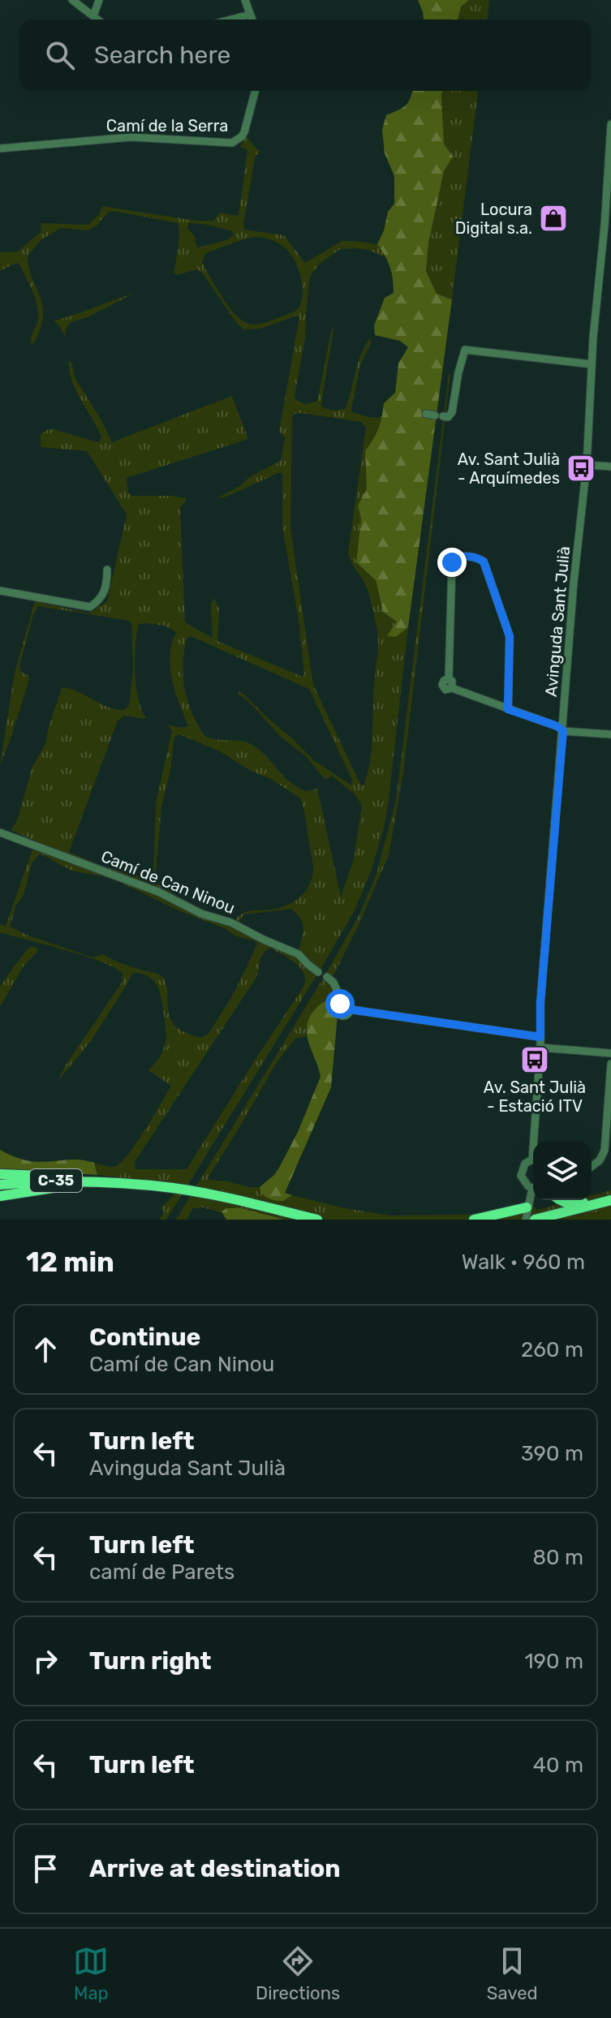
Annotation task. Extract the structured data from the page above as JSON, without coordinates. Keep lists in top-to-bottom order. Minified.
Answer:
{"streets":{"highway":["C-35"],"street":["Camí de la Serra","Avinguda Sant Julià","Camí de Can Ninou"]},"places":{"shop":["Locura Digital s.a."],"bus stop":["Av. Sant Julià - Arquímedes","Av. Sant Julià - Estació ITV"]},"page":{"search":"Search here","heading":["12 min","Walk · 960 m"],"list":[["Continue","Camí de Can Ninou","260 m"],["Turn left","Avinguda Sant Julià","390 m"],["Turn left","camí de Parets","80 m"],["Turn right","190 m"],["Turn left","40 m"],"Arrive at destination"],"nav":["Map","Directions","Saved"]}}
